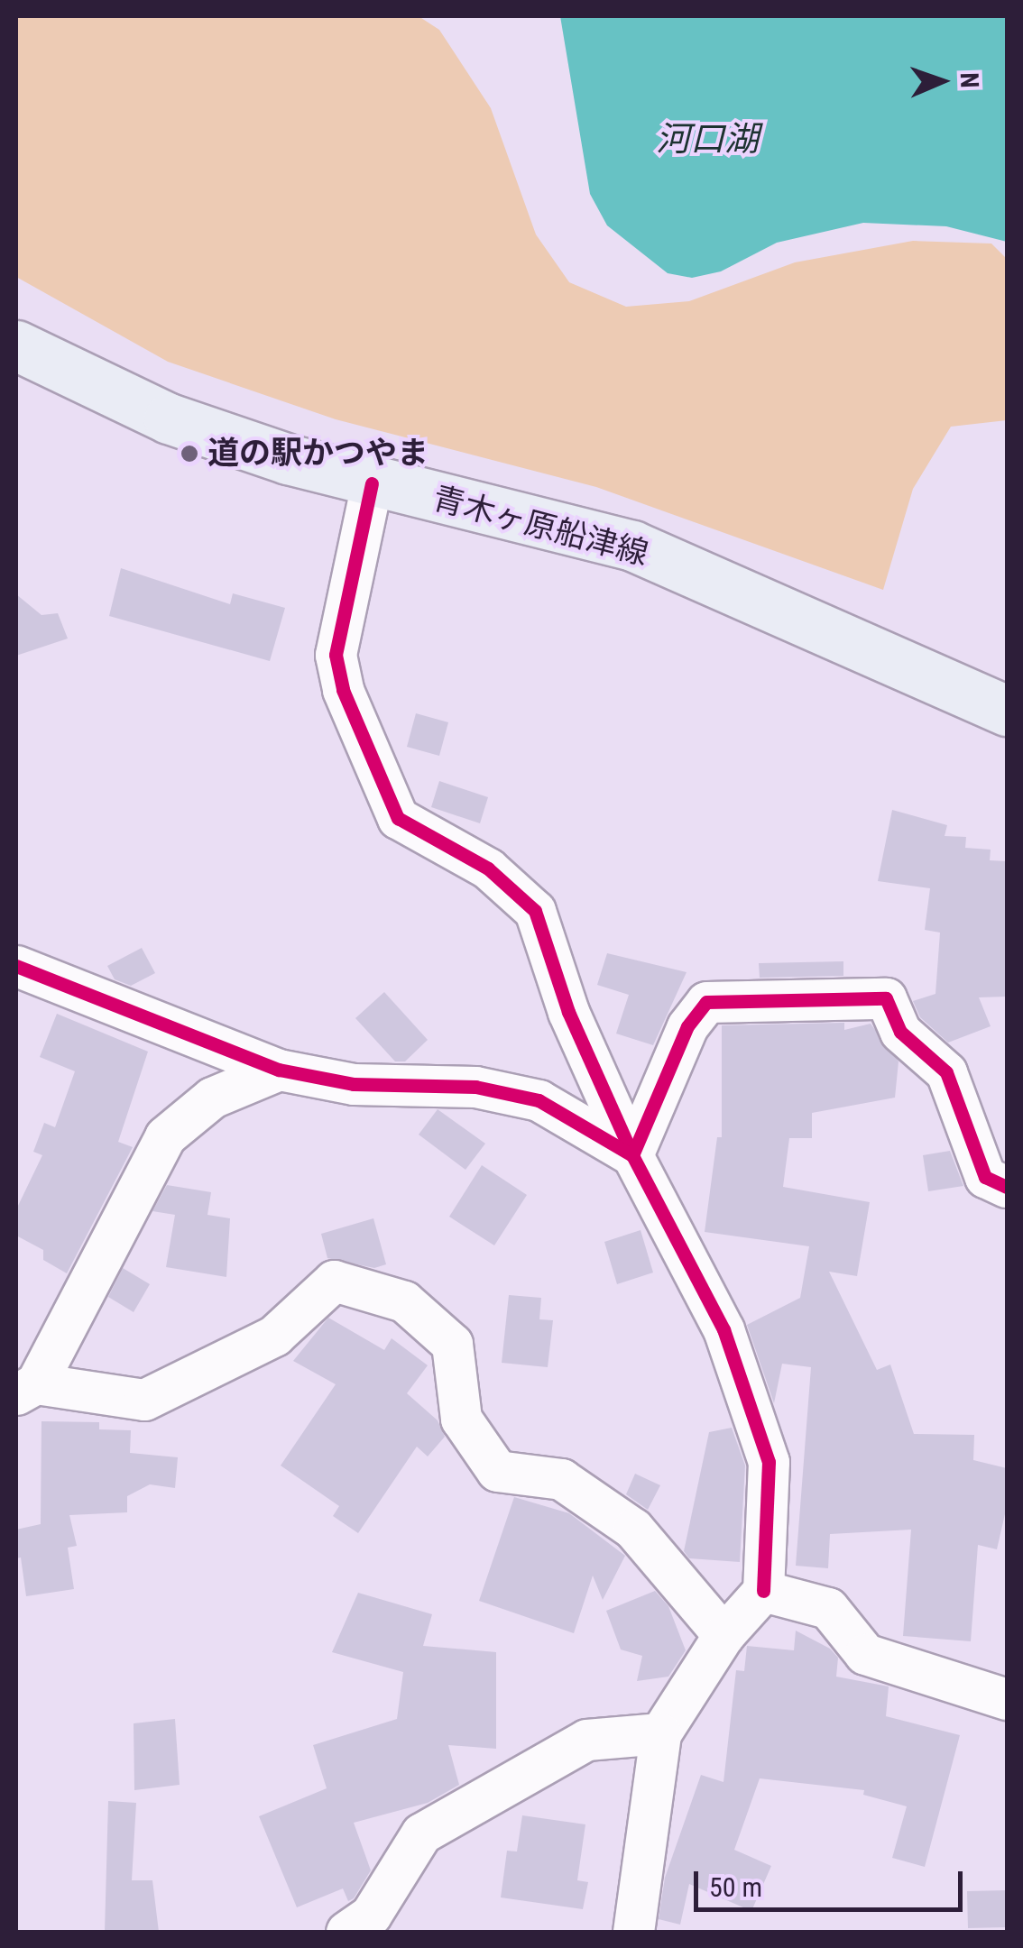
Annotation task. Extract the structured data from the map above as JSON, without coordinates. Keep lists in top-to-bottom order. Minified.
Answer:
{"streets":{"main road":["青木ヶ原船津線"]},"water":["河口湖"],"places":["道の駅かつやま"],"scale_bar":"50 m","north":"right"}
